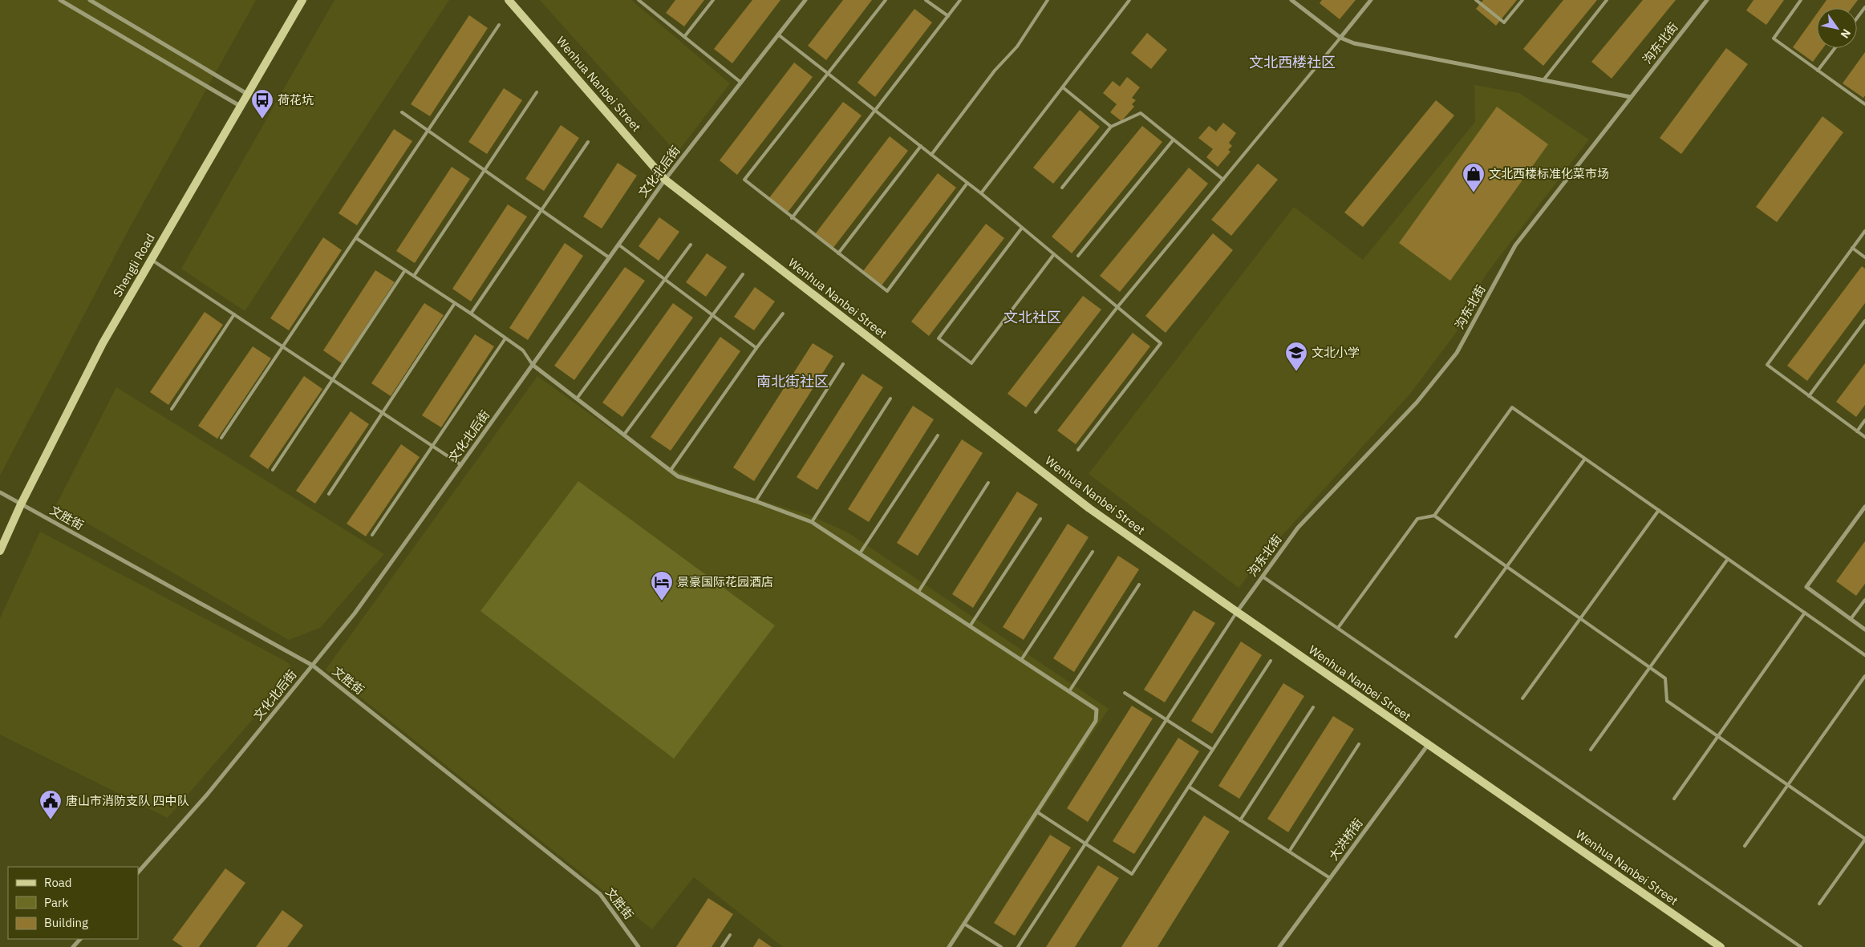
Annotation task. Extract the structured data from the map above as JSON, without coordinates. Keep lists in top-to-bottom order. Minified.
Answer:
{"streets":{"street":["沟东北街","Wenhua Nanbei Street","文化北后街","Shengli Road","文胜街","大洪桥街"]},"crossings":[["沟东北街","Wenhua Nanbei Street"],["Wenhua Nanbei Street","文化北后街"],["Wenhua Nanbei Street","大洪桥街"],["文化北后街","文胜街"],["Shengli Road","文胜街"]],"districts":["文北西楼社区","文北社区","南北街社区"],"places":{"bus stop":["荷花坑"],"shop":["文北西楼标准化菜市场"],"school or university":["文北小学"],"hotel":["景豪国际花园酒店"],"public building":["唐山市消防支队 四中队"]},"legend":["Road","Park","Building"],"north":"bottom right"}
